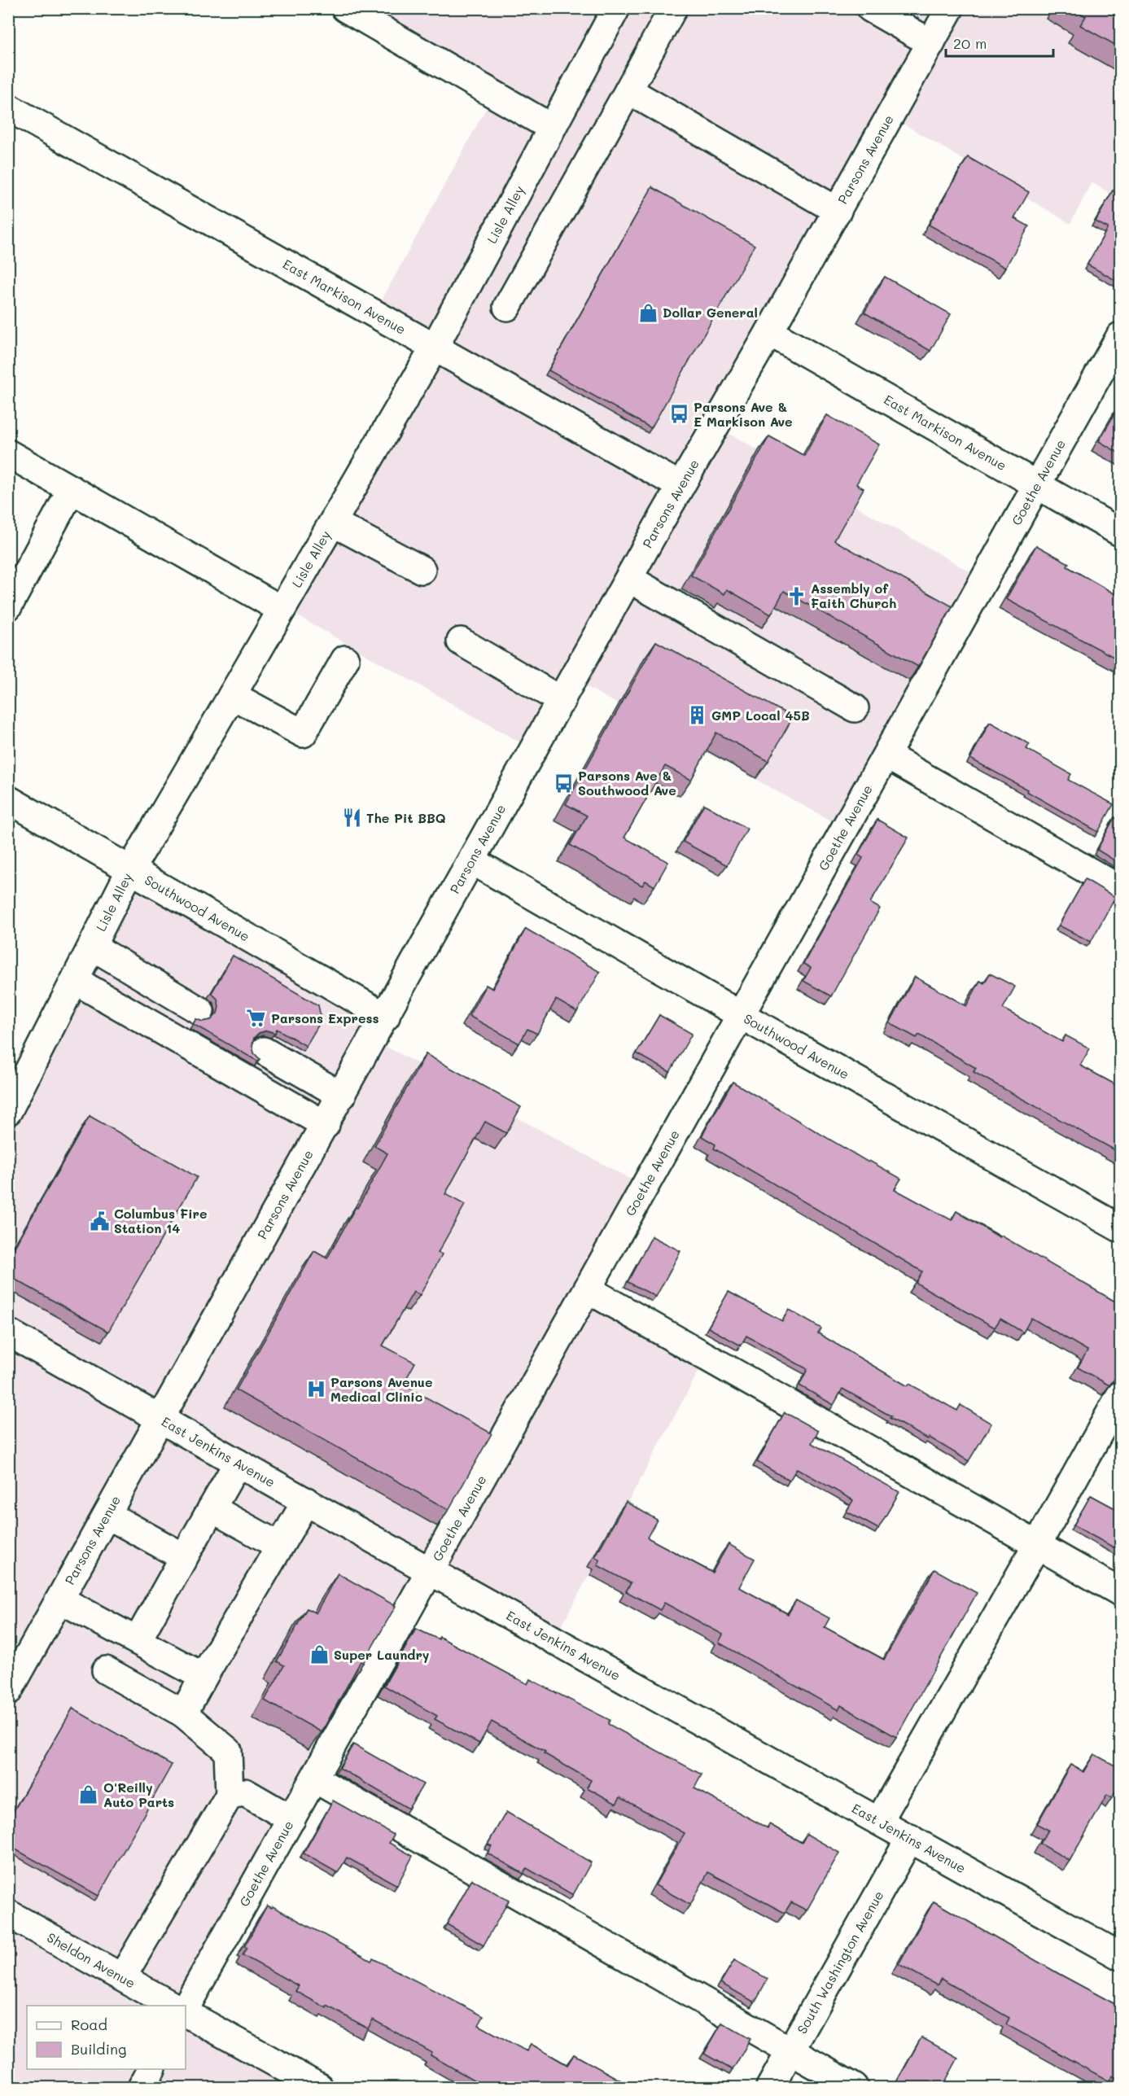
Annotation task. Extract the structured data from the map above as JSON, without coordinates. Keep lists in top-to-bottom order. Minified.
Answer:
{"streets":{"street":["Parsons Avenue","Lisle Alley","East Markison Avenue","Goethe Avenue","Southwood Avenue","East Jenkins Avenue","Sheldon Avenue","South Washington Avenue"]},"crossings":[["Parsons Avenue","East Markison Avenue"],["Parsons Avenue","Southwood Avenue"],["Parsons Avenue","East Jenkins Avenue"],["Lisle Alley","East Markison Avenue"],["Lisle Alley","Southwood Avenue"],["East Markison Avenue","Goethe Avenue"],["Goethe Avenue","Southwood Avenue"],["Goethe Avenue","East Jenkins Avenue"],["East Jenkins Avenue","South Washington Avenue"]],"places":{"shop":["Dollar General","Super Laundry","O'Reilly Auto Parts"],"bus stop":["Parsons Ave & E Markison Ave","Parsons Ave & Southwood Ave"],"church":["Assembly of Faith Church"],"building":["GMP Local 45B"],"restaurant":["The Pit BBQ"],"supermarket":["Parsons Express"],"public building":["Columbus Fire Station 14"],"hospital":["Parsons Avenue Medical Clinic"]},"legend":["Road","Building"],"scale_bar":"20 m"}
